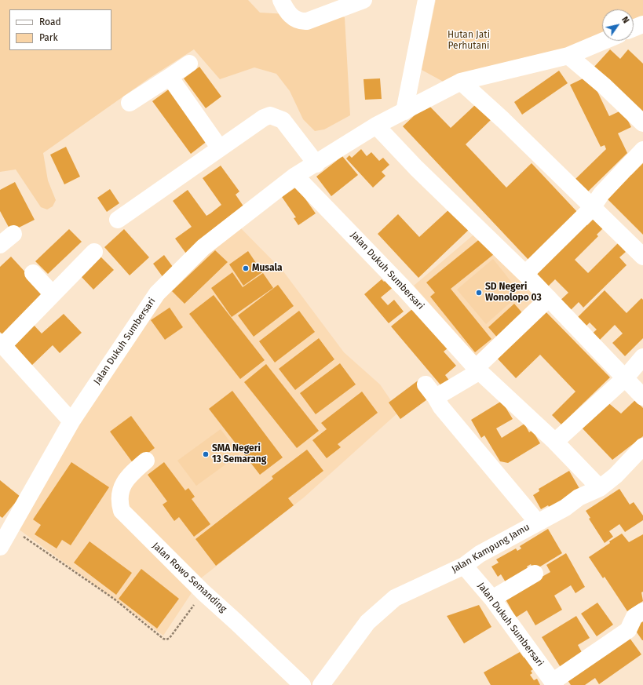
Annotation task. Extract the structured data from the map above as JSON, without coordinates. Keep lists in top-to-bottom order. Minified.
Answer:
{"streets":{"street":["Jalan Dukuh Sumbersari","Jalan Kampung Jamu","Jalan Rowo Semanding"]},"crossings":[["Jalan Dukuh Sumbersari","Jalan Kampung Jamu"]],"parks":["Hutan Jati Perhutani"],"places":["Musala","SD Negeri Wonolopo 03","SMA Negeri 13 Semarang"],"legend":["Road","Park"],"north":"top right"}
